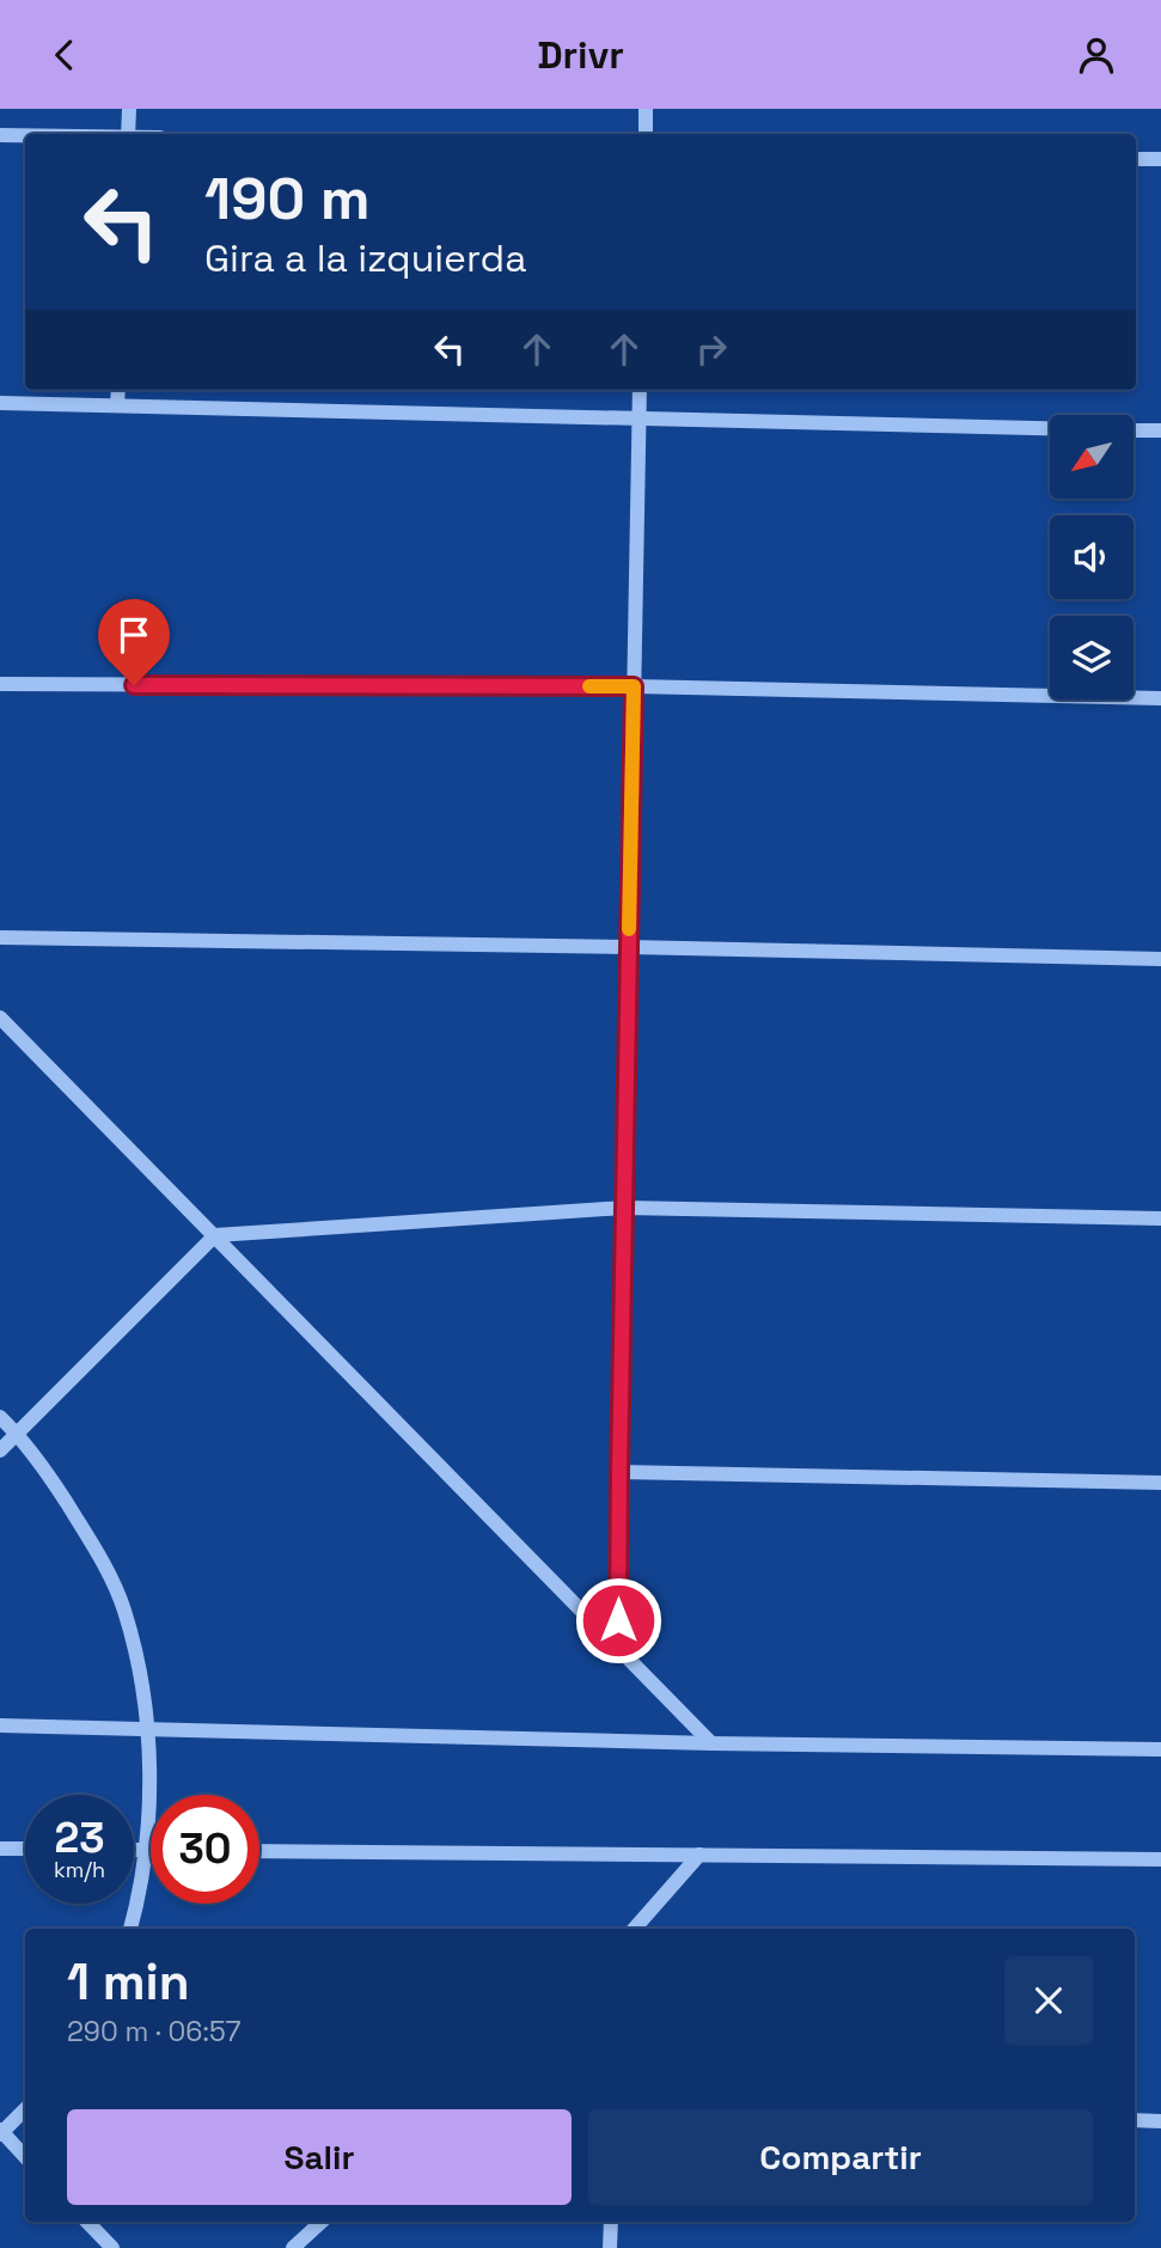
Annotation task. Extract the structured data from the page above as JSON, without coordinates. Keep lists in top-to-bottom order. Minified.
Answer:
{"north":"bottom left","page":{"header":"Drivr","turn":["190 m","Gira a la izquierda"],"speed":"23 km/h","limit":"30","heading":["1 min","290 m · 06:57"],"buttons":["Salir","Compartir"]}}
